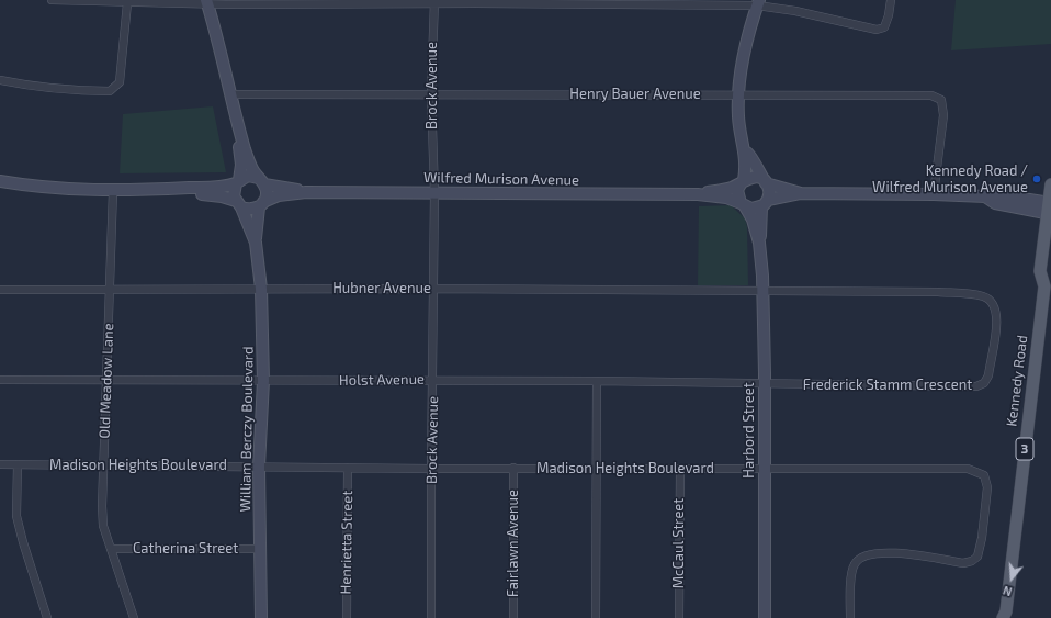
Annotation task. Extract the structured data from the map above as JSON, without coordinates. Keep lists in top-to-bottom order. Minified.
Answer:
{"streets":{"main road":["Kennedy Road","3"],"street":["Brock Avenue","Henry Bauer Avenue","Wilfred Murison Avenue","Hubner Avenue","Holst Avenue","Old Meadow Lane","Frederick Stamm Crescent","William Berczy Boulevard","Harbord Street","Madison Heights Boulevard","Henrietta Street","Fairlawn Avenue","McCaul Street","Catherina Street"]},"crossings":[["Brock Avenue","Henry Bauer Avenue"],["Brock Avenue","Wilfred Murison Avenue"],["Brock Avenue","Hubner Avenue"],["Brock Avenue","Holst Avenue"],["Brock Avenue","Madison Heights Boulevard"],["Wilfred Murison Avenue","William Berczy Boulevard"],["Wilfred Murison Avenue","Harbord Street"],["Hubner Avenue","Old Meadow Lane"],["Hubner Avenue","Frederick Stamm Crescent"],["Hubner Avenue","William Berczy Boulevard"],["Hubner Avenue","Harbord Street"],["Holst Avenue","Old Meadow Lane"],["Holst Avenue","Frederick Stamm Crescent"],["Holst Avenue","William Berczy Boulevard"],["Holst Avenue","Harbord Street"],["Old Meadow Lane","Madison Heights Boulevard"],["Old Meadow Lane","Catherina Street"],["Frederick Stamm Crescent","Harbord Street"],["William Berczy Boulevard","Madison Heights Boulevard"],["William Berczy Boulevard","Catherina Street"],["Harbord Street","Madison Heights Boulevard"],["Madison Heights Boulevard","Henrietta Street"],["Madison Heights Boulevard","Fairlawn Avenue"],["Madison Heights Boulevard","McCaul Street"]],"places":["Kennedy Road / Wilfred Murison Avenue"],"north":"bottom"}
